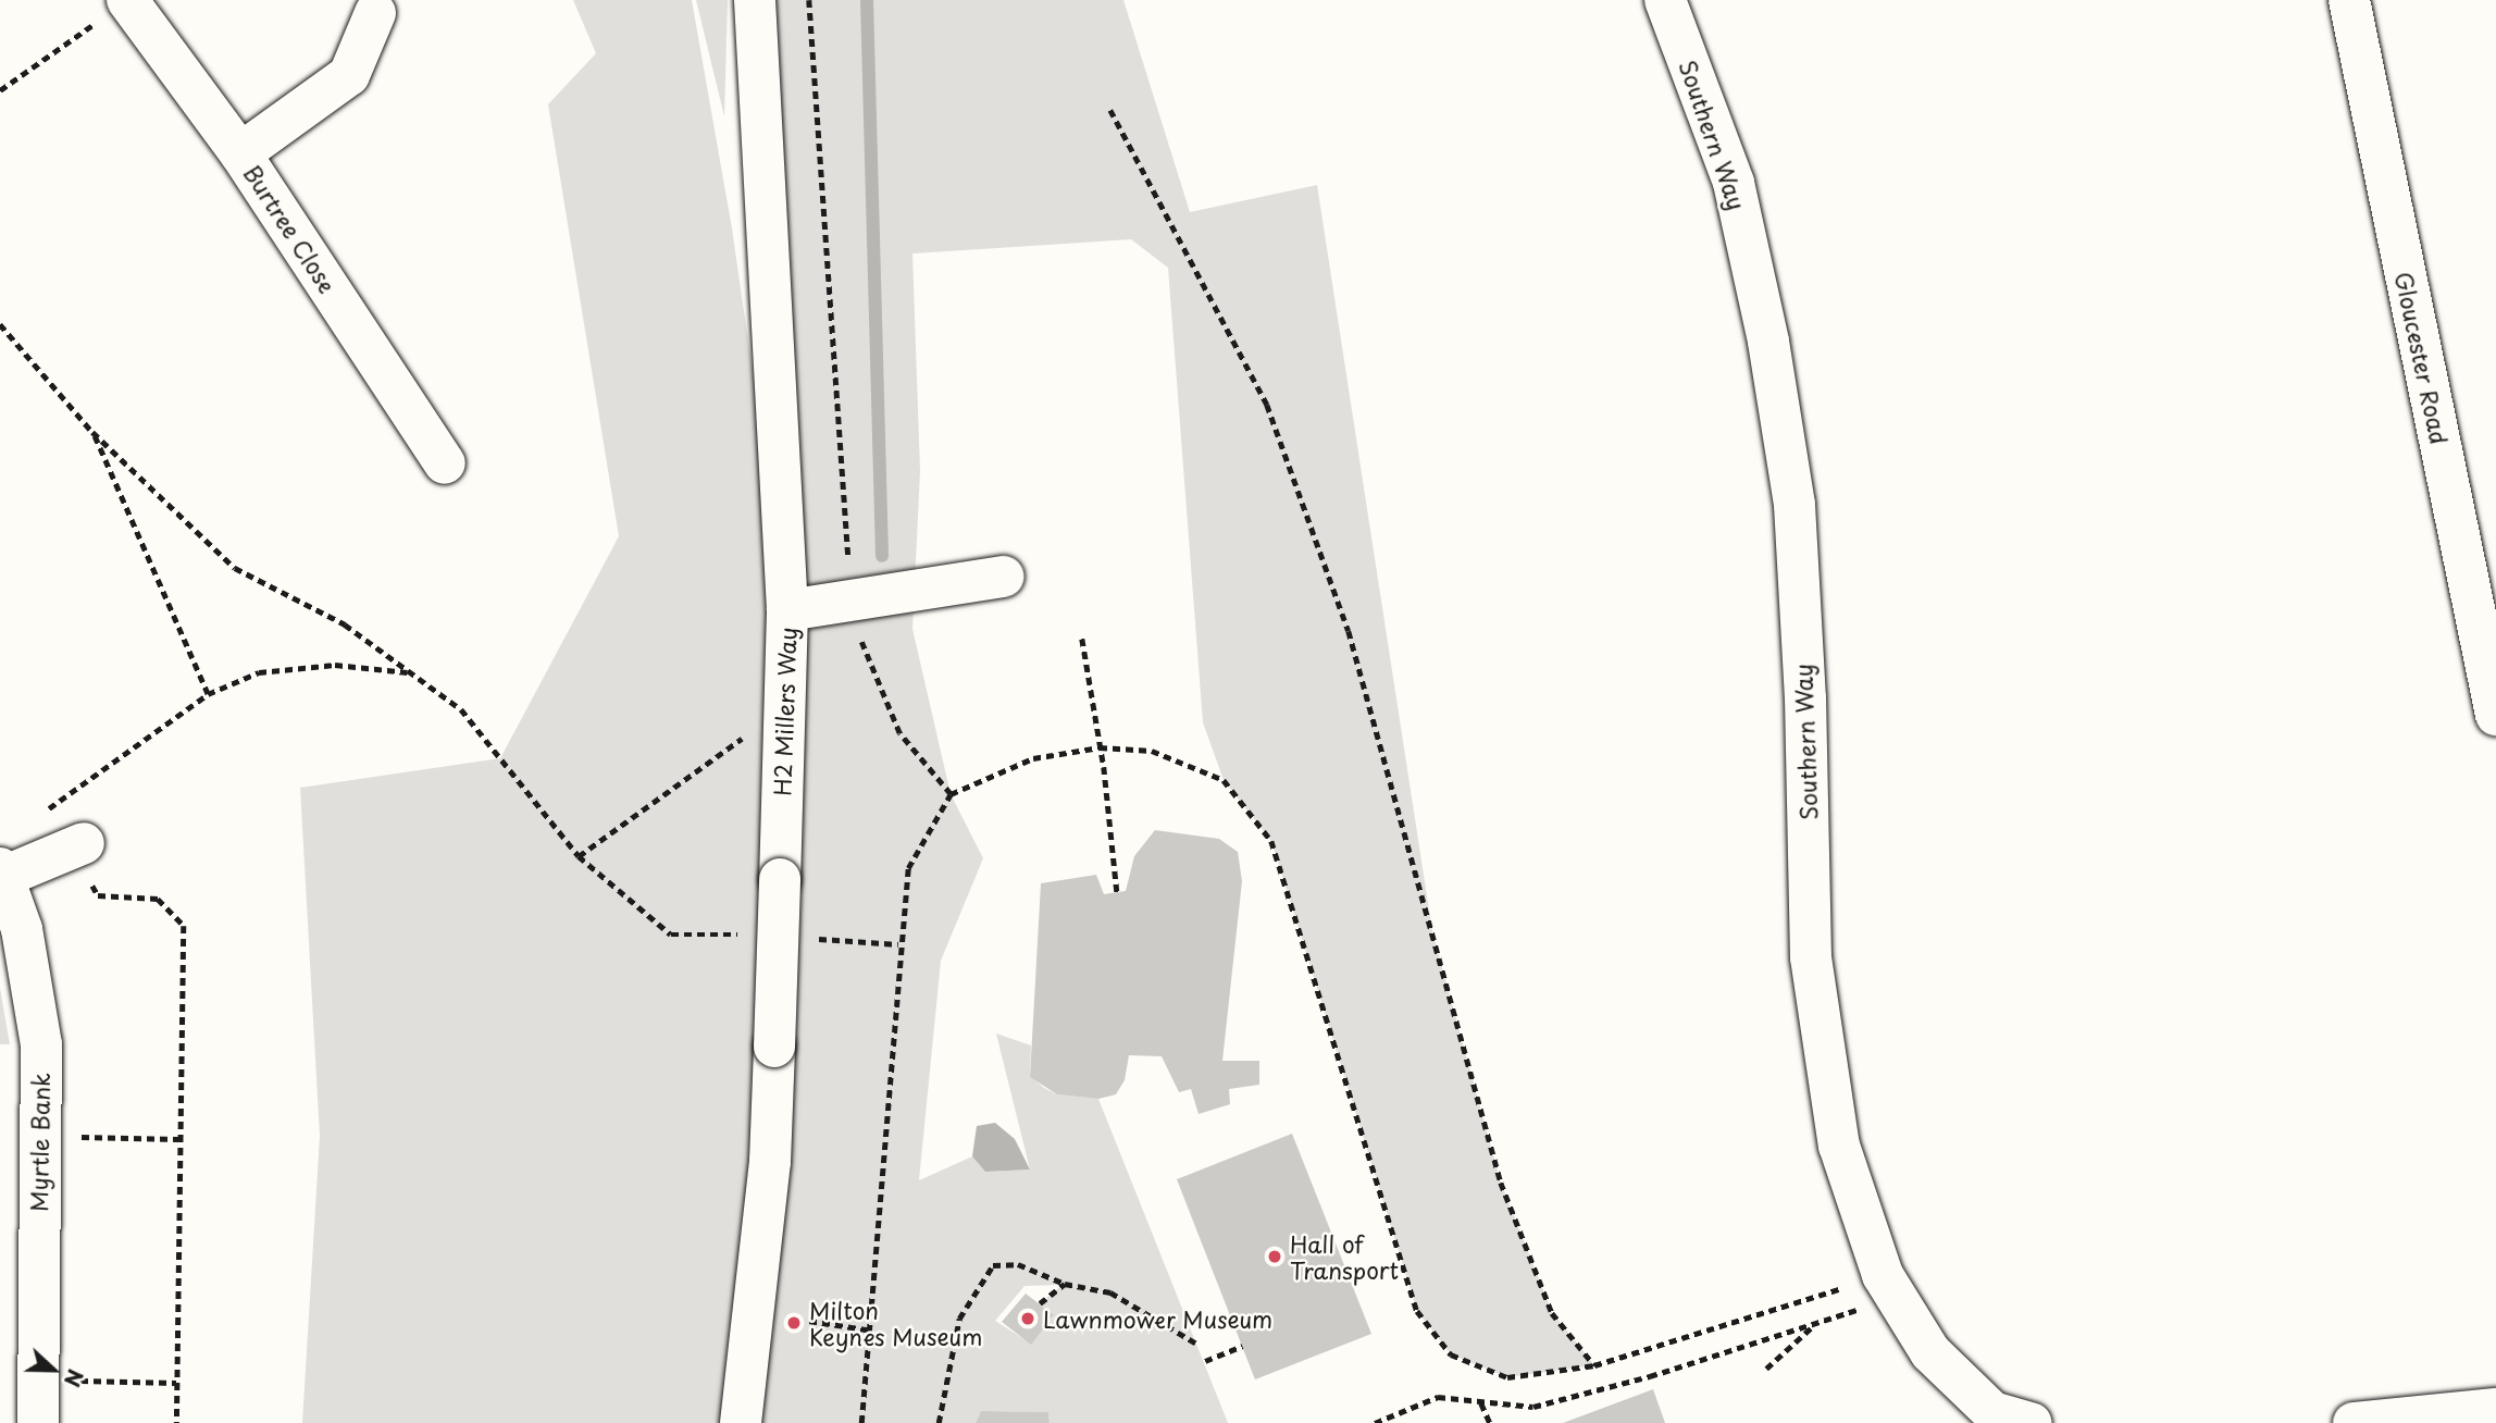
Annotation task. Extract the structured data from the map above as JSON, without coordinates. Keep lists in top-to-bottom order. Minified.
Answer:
{"streets":{"street":["Southern Way","Burtree Close","Gloucester Road","H2 Millers Way","Myrtle Bank"]},"places":["Hall of Transport","Lawnmower Museum","Milton Keynes Museum"],"north":"right"}
